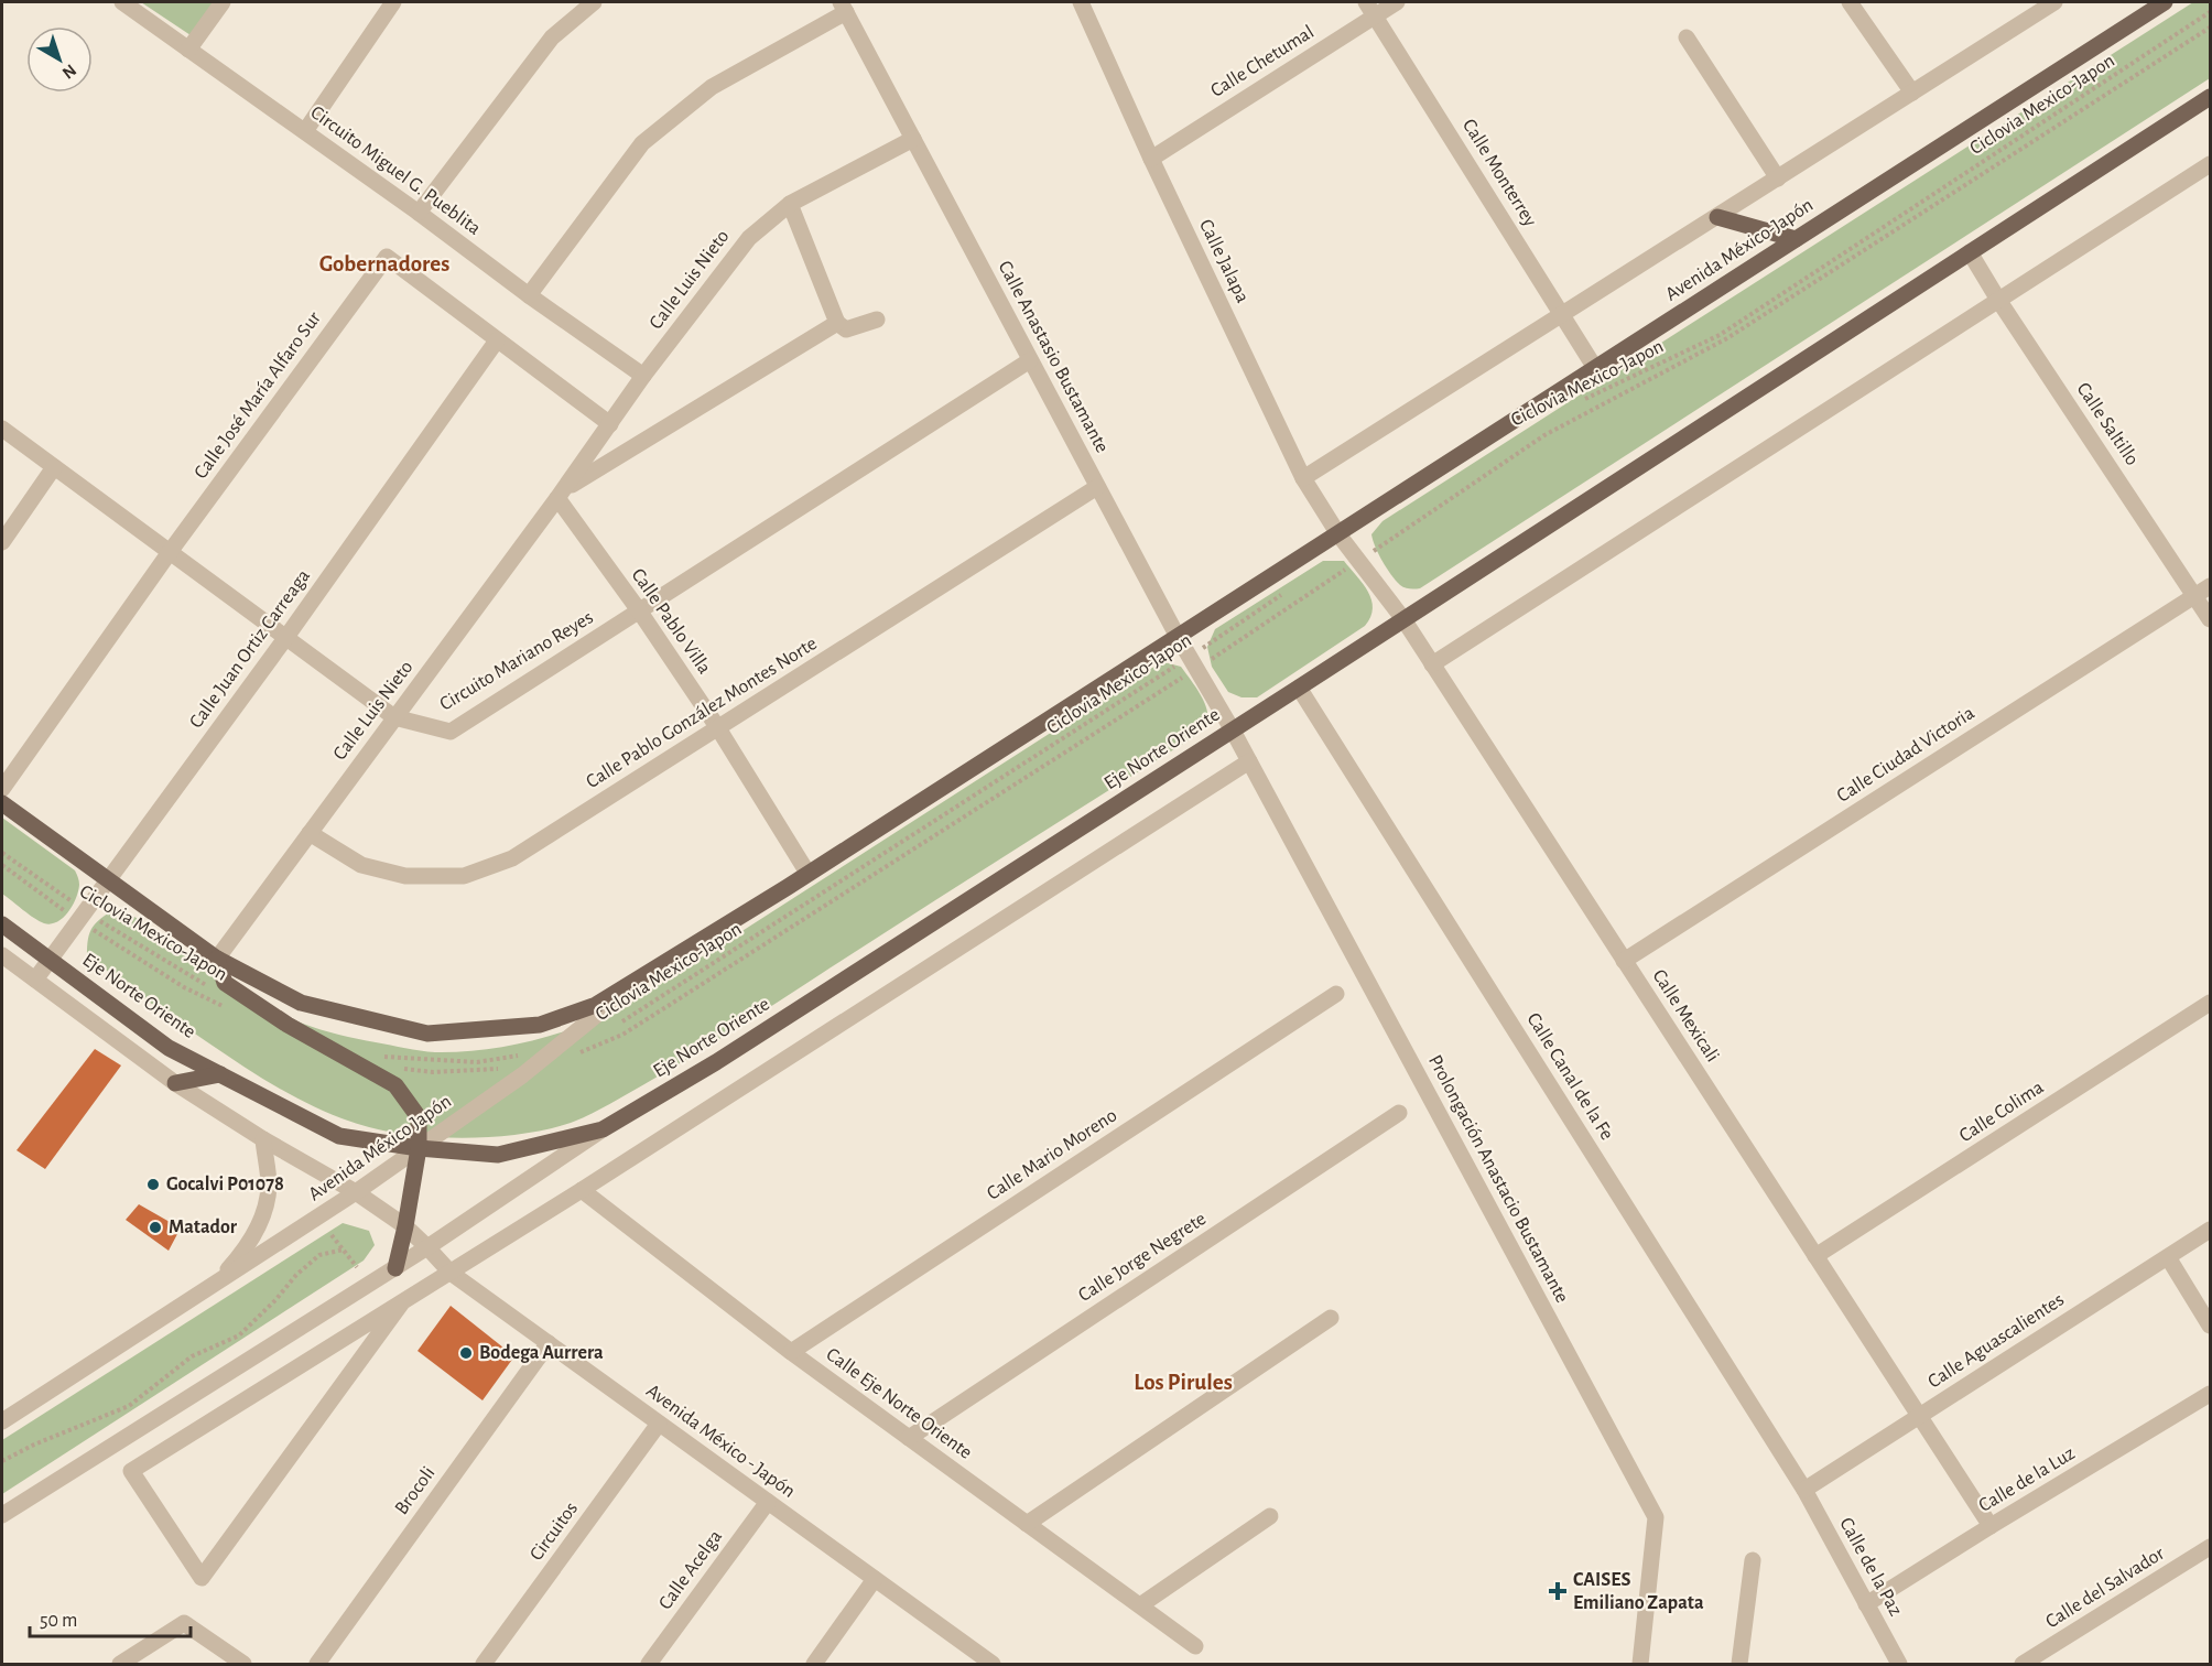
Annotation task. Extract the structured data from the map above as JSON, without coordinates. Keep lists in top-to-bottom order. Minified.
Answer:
{"streets":{"main road":["Avenida México-Japón","Eje Norte Oriente"],"street":["Calle Chetumal","Circuito Miguel G. Pueblita","Calle Monterrey","Calle Jalapa","Calle Luis Nieto","Calle Anastasio Bustamante","Calle José María Alfaro Sur","Calle Saltillo","Calle Pablo Villa","Calle Juan Ortiz Carreaga","Circuito Mariano Reyes","Calle Pablo González Montes Norte","Calle Ciudad Victoria","Calle Mexicali","Calle Canal de la Fe","Calle Colima","Avenida México Japón","Calle Mario Moreno","Prolongación Anastacio Bustamante","Calle Jorge Negrete","Calle Aguascalientes","Calle Eje Norte Oriente","Avenida México - Japón","Calle de la Luz","Brocoli","Circuitos","Calle de la Paz","Calle Acelga","Calle del Salvador"],"path":["Ciclovia Mexico-Japon"]},"crossings":[["Calle Chetumal","Calle Monterrey"],["Calle Chetumal","Calle Jalapa"],["Ciclovia Mexico-Japon","Calle Anastasio Bustamante"],["Ciclovia Mexico-Japon","Calle Juan Ortiz Carreaga"],["Circuito Miguel G. Pueblita","Calle Luis Nieto"],["Calle Monterrey","Avenida México-Japón"],["Avenida México-Japón","Calle Jalapa"],["Avenida México-Japón","Calle Mexicali"],["Calle Jalapa","Calle Mexicali"],["Calle Luis Nieto","Calle Anastasio Bustamante"],["Calle Luis Nieto","Calle José María Alfaro Sur"],["Calle Luis Nieto","Calle Pablo Villa"],["Calle Luis Nieto","Circuito Mariano Reyes"],["Calle Luis Nieto","Calle Pablo González Montes Norte"],["Calle Anastasio Bustamante","Circuito Mariano Reyes"],["Calle Anastasio Bustamante","Calle Pablo González Montes Norte"],["Calle Anastasio Bustamante","Eje Norte Oriente"],["Calle Anastasio Bustamante","Prolongación Anastacio Bustamante"],["Calle José María Alfaro Sur","Calle Juan Ortiz Carreaga"],["Calle José María Alfaro Sur","Circuito Mariano Reyes"],["Calle Saltillo","Calle Ciudad Victoria"],["Calle Pablo Villa","Circuito Mariano Reyes"],["Calle Pablo Villa","Calle Pablo González Montes Norte"],["Calle Juan Ortiz Carreaga","Circuito Mariano Reyes"],["Calle Juan Ortiz Carreaga","Eje Norte Oriente"],["Calle Juan Ortiz Carreaga","Avenida México - Japón"],["Eje Norte Oriente","Calle Mexicali"],["Eje Norte Oriente","Calle Canal de la Fe"],["Eje Norte Oriente","Avenida México Japón"],["Eje Norte Oriente","Prolongación Anastacio Bustamante"],["Calle Ciudad Victoria","Calle Mexicali"],["Calle Mexicali","Calle Colima"],["Calle Mexicali","Calle Aguascalientes"],["Calle Mexicali","Calle de la Luz"],["Calle Canal de la Fe","Calle Aguascalientes"],["Calle Canal de la Fe","Calle de la Paz"],["Avenida México Japón","Avenida México - Japón"],["Calle Mario Moreno","Calle Eje Norte Oriente"],["Calle Jorge Negrete","Calle Eje Norte Oriente"],["Calle Aguascalientes","Calle de la Paz"],["Avenida México - Japón","Brocoli"],["Avenida México - Japón","Circuitos"],["Avenida México - Japón","Calle Acelga"],["Calle de la Luz","Calle de la Paz"]],"districts":["Gobernadores","Los Pirules"],"places":{"other":["Gocalvi P01078","Matador","Bodega Aurrera"],"health":["CAISES Emiliano Zapata"]},"scale_bar":"50 m","north":"bottom right"}
